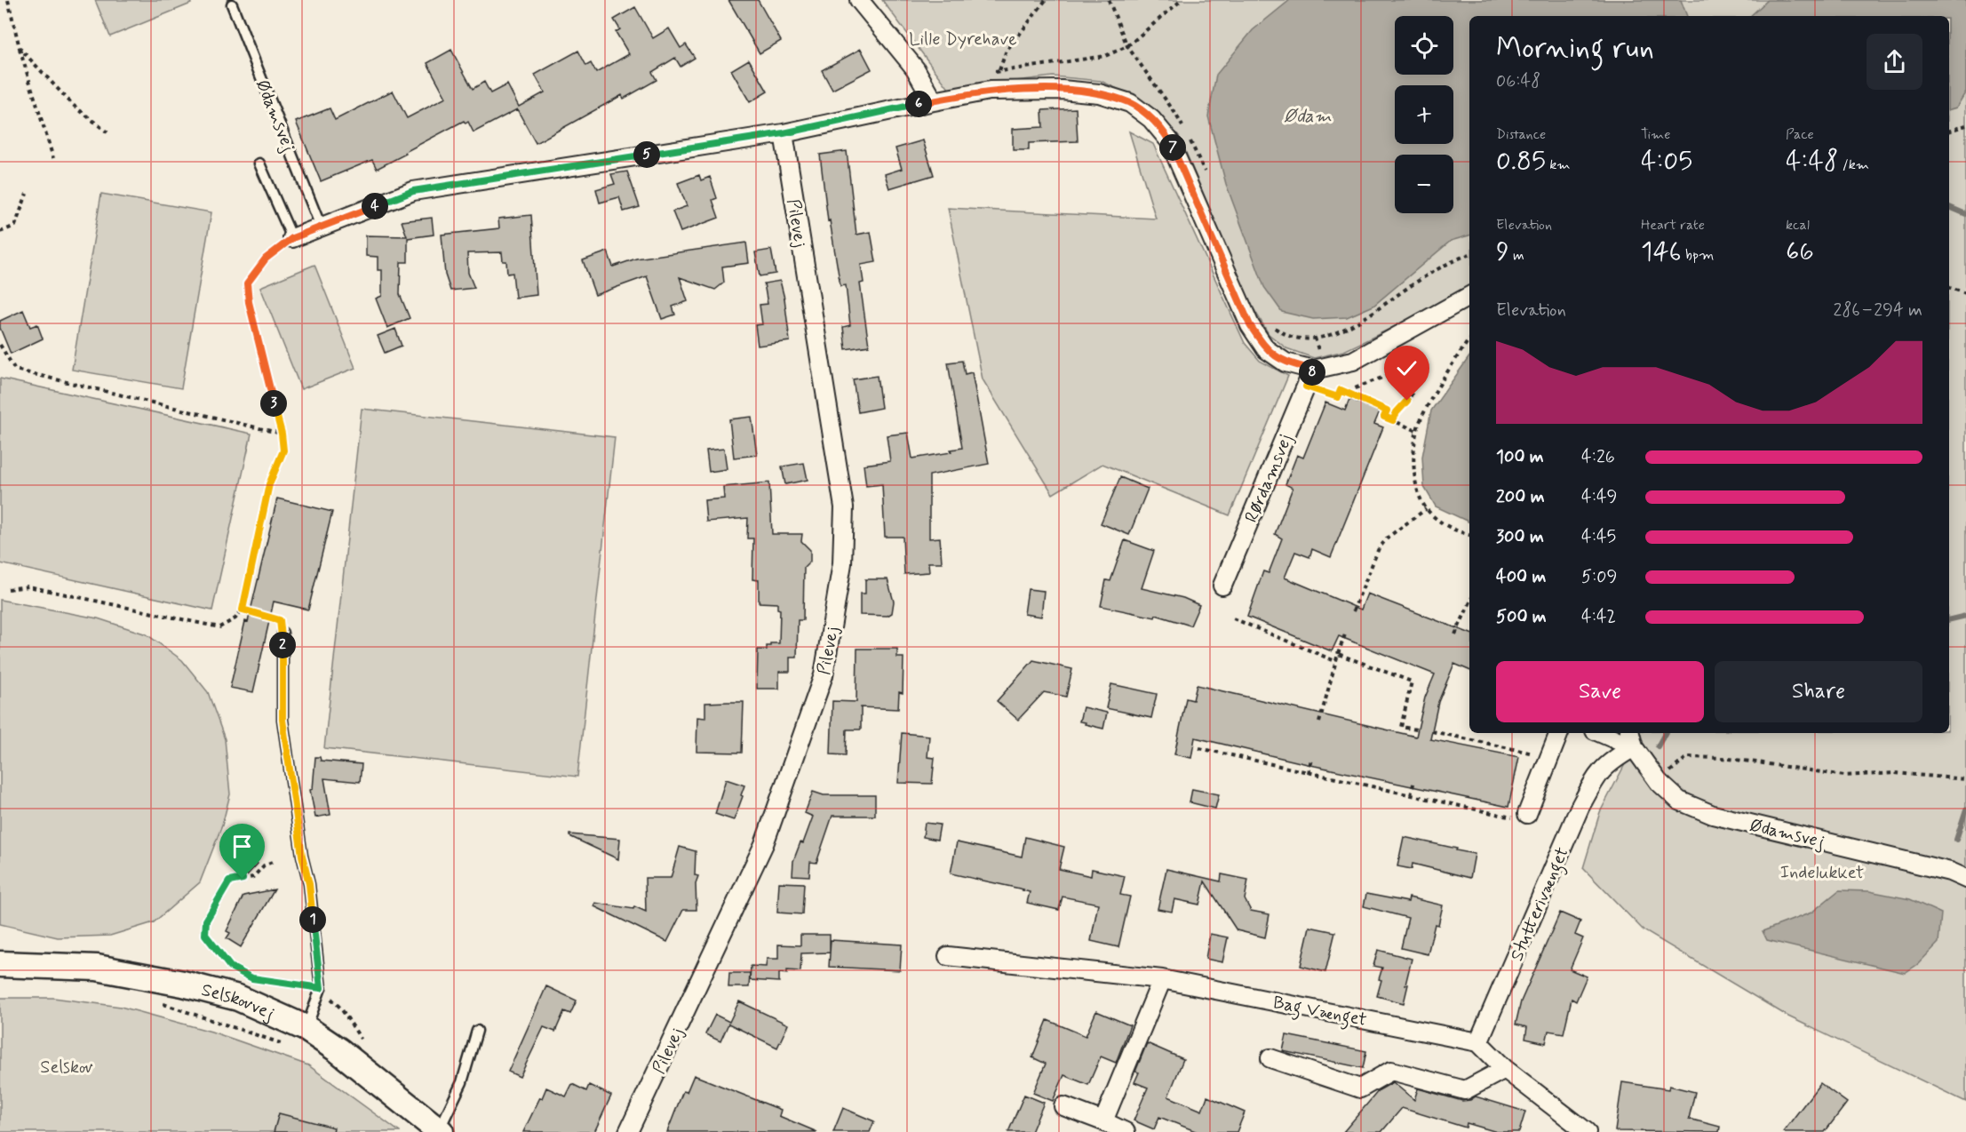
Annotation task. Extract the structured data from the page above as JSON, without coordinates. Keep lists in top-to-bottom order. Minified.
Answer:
{"streets":{"street":["Ødamsvej","Pilevej","Rørdamsvej","Stutterivænget","Selskovvej","Bag Vænget"]},"crossings":[["Ødamsvej","Stutterivænget"],["Stutterivænget","Bag Vænget"]],"water":["Ødam"],"parks":["Lille Dyrehave","Indelukket","Selskov"],"page":{"map_buttons":["+","−"],"heading":["Morning run","06:48"],"pins":["6","7","5","4","8","3","2","1"],"stats":[["Distance","0.85 km"],["Time","4:05"],["Pace","4:48 /km"],["Elevation","9 m"],["Heart rate","146 bpm"],["kcal","66"]],"chart":["Elevation","286–294 m"],"list":[{"name":"100 m","note":"4:26"},{"name":"200 m","note":"4:49"},{"name":"300 m","note":"4:45"},{"name":"400 m","note":"5:09"},{"name":"500 m","note":"4:42"}],"buttons":["Save","Share"]}}
